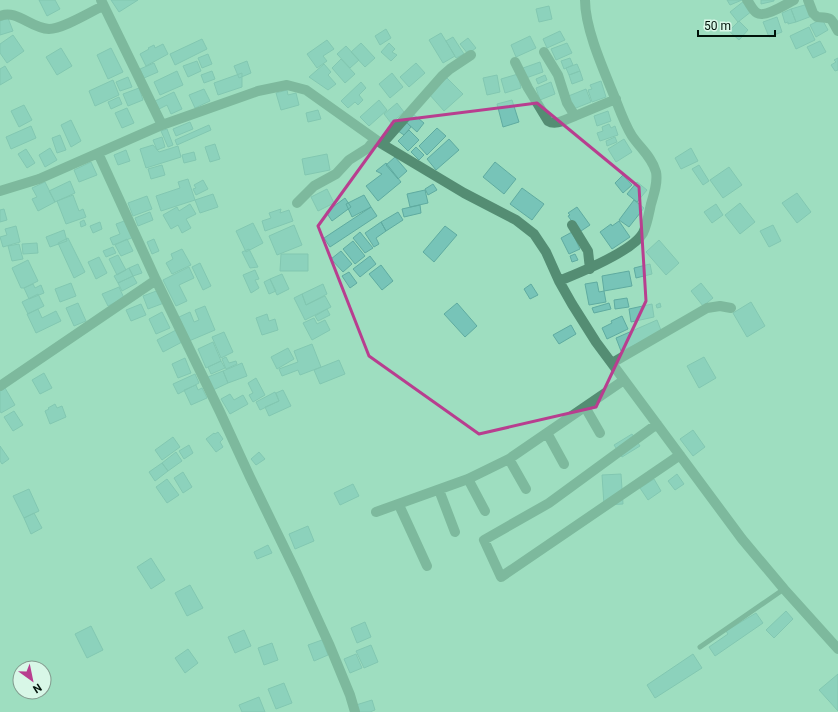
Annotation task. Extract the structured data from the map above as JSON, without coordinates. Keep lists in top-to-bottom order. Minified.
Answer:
{"scale_bar":"50 m","north":"bottom right"}
